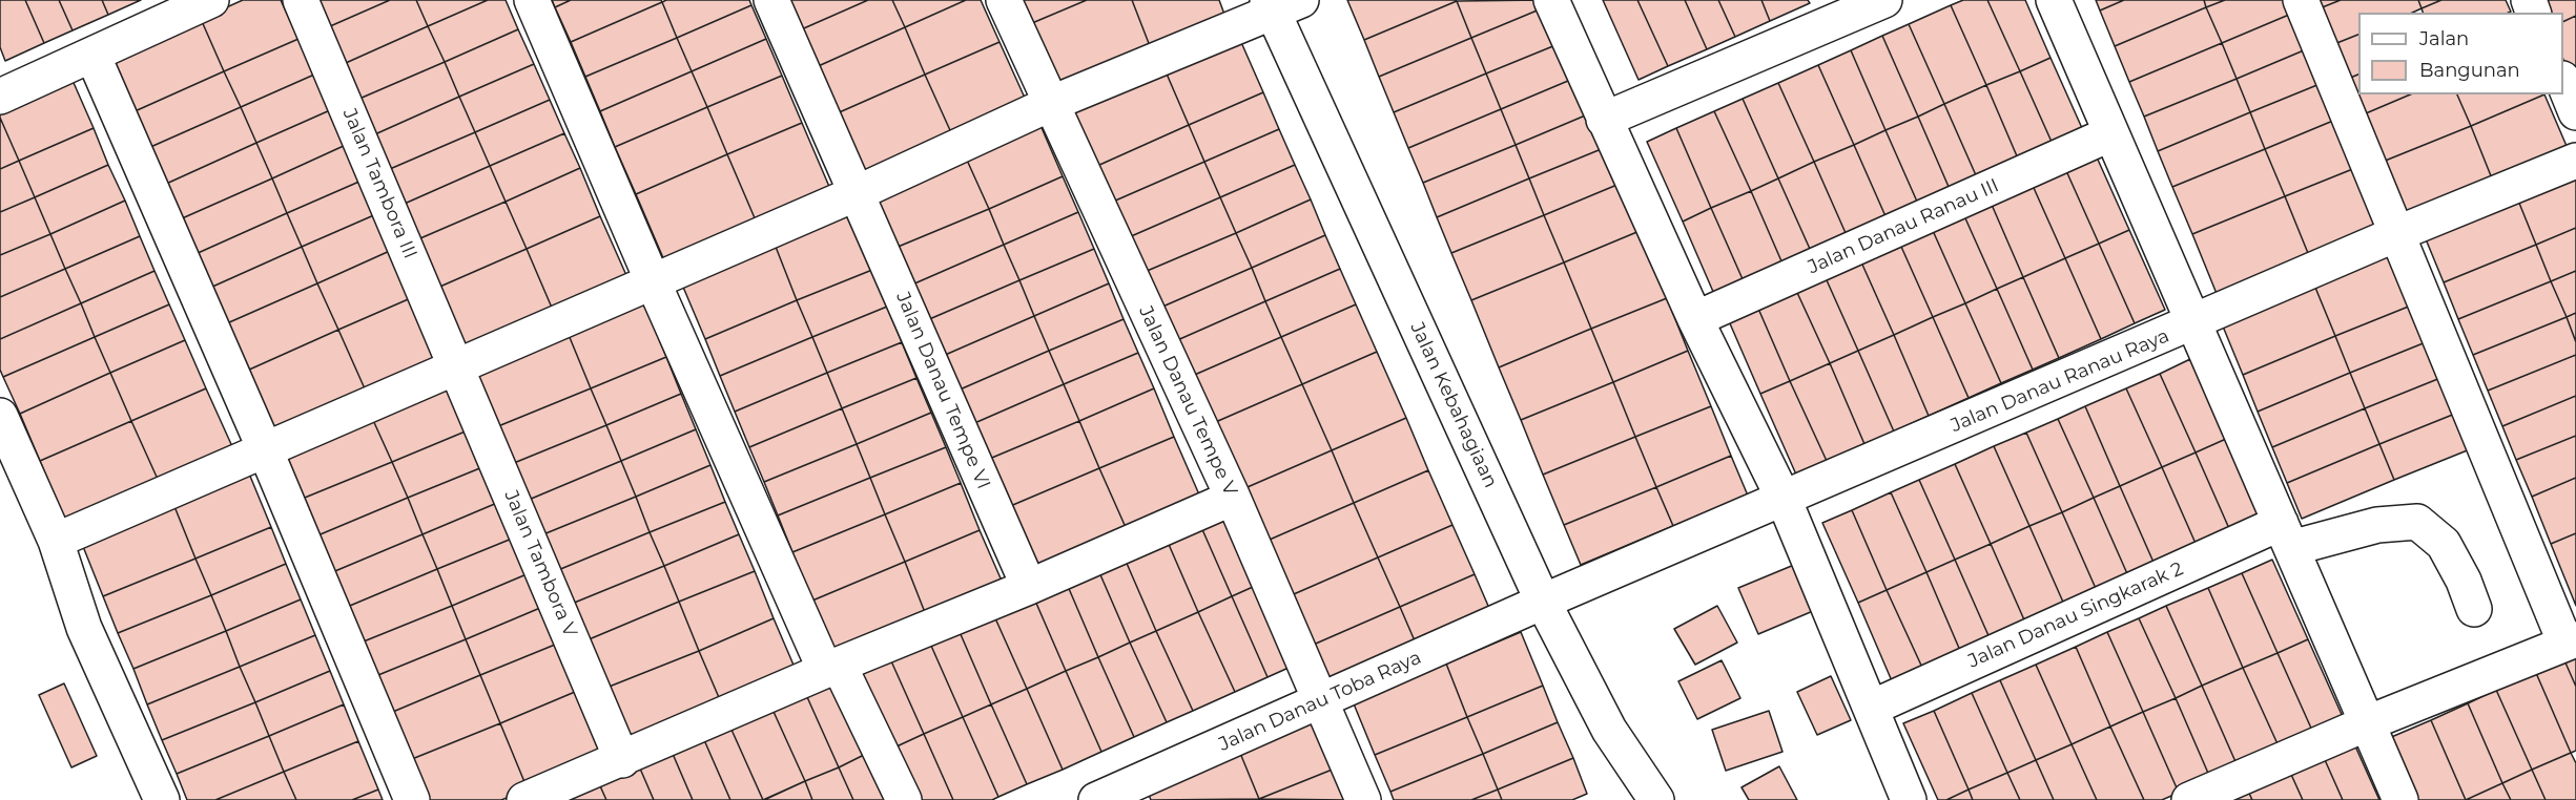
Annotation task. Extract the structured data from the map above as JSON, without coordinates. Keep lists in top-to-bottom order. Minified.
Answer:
{"streets":{"street":["Jalan Tambora III","Jalan Danau Ranau III","Jalan Danau Ranau Raya","Jalan Danau Tempe VI","Jalan Danau Tempe V","Jalan Kebahagiaan","Jalan Tambora V","Jalan Danau Singkarak 2","Jalan Danau Toba Raya"]},"crossings":[["Jalan Tambora III","Jalan Tambora V"],["Jalan Danau Ranau Raya","Jalan Kebahagiaan"],["Jalan Danau Ranau Raya","Jalan Danau Toba Raya"],["Jalan Danau Tempe V","Jalan Danau Toba Raya"],["Jalan Kebahagiaan","Jalan Danau Toba Raya"]],"legend":["Jalan","Bangunan"]}
